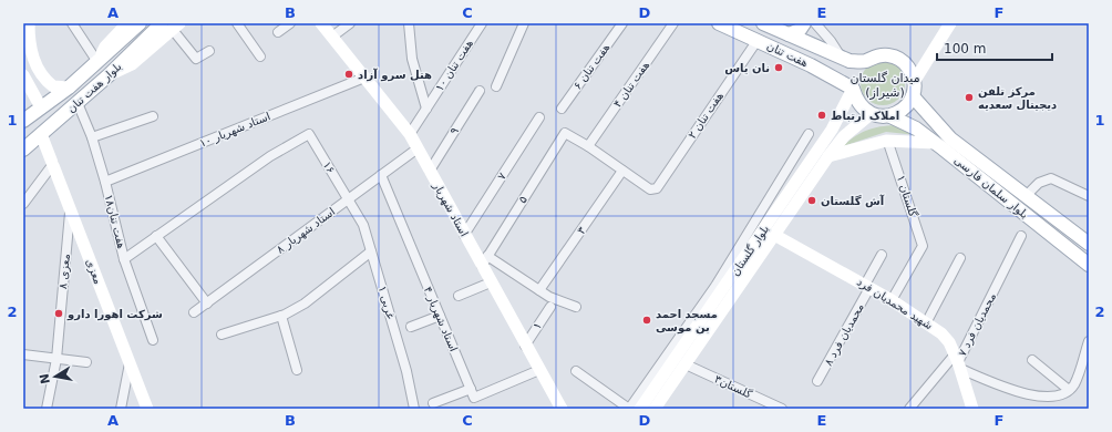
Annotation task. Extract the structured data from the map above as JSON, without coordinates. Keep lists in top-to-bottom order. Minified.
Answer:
{"streets":{"main road":["هفت تنان","بلوار هفت تنان","بلوار سلمان فارسی","استاد شهریار","بلوار گلستان","معزی","شهید محمدیان فرد"],"street":["هفت تنان ۱۰","هفت تنان ۶","هفت تنان ۴","هفت تنان ۲","استاد شهریار ۱۰","۹","۱۶","۷","۱ گلستان","۵","هفت تنان۱۸","استاد شهریار ۸","۳","معزی ۸","۱ غربی","استاد شهریار ۴","۷ محمدیان فرد","۱","۸ محمدیان فرد","گلستان۳"]},"crossings":[["هفت تنان","هفت تنان ۲"],["هفت تنان","بلوار گلستان"],["هفت تنان ۱۰","استاد شهریار"],["هفت تنان ۴","۵"],["بلوار هفت تنان","هفت تنان۱۸"],["بلوار هفت تنان","معزی"],["هفت تنان ۲","۳"],["استاد شهریار ۱۰","استاد شهریار"],["استاد شهریار ۱۰","هفت تنان۱۸"],["۹","استاد شهریار"],["۱۶","استاد شهریار ۸"],["۱۶","۱ غربی"],["۷","استاد شهریار"],["بلوار سلمان فارسی","بلوار گلستان"],["۱ گلستان","شهید محمدیان فرد"],["۵","استاد شهریار"],["استاد شهریار","استاد شهریار ۸"],["استاد شهریار","۱"],["استاد شهریار ۸","۱ غربی"],["استاد شهریار ۸","استاد شهریار ۴"],["بلوار گلستان","شهید محمدیان فرد"],["بلوار گلستان","گلستان۳"],["معزی ۸","معزی"],["شهید محمدیان فرد","۷ محمدیان فرد"],["شهید محمدیان فرد","۸ محمدیان فرد"]],"districts":["میدان گلستان (شیراز)"],"places":["نان یاس","هتل سرو آزاد","مرکز تلفن دیجیتال سعدیه","املاک ارتباط","آش گلستان","شرکت اهورا دارو","مسجد احمد بن موسی"],"scale_bar":"100 m","north":"left","grid":{"columns":["A","B","C","D","E","F"],"rows":["1","2"]}}
